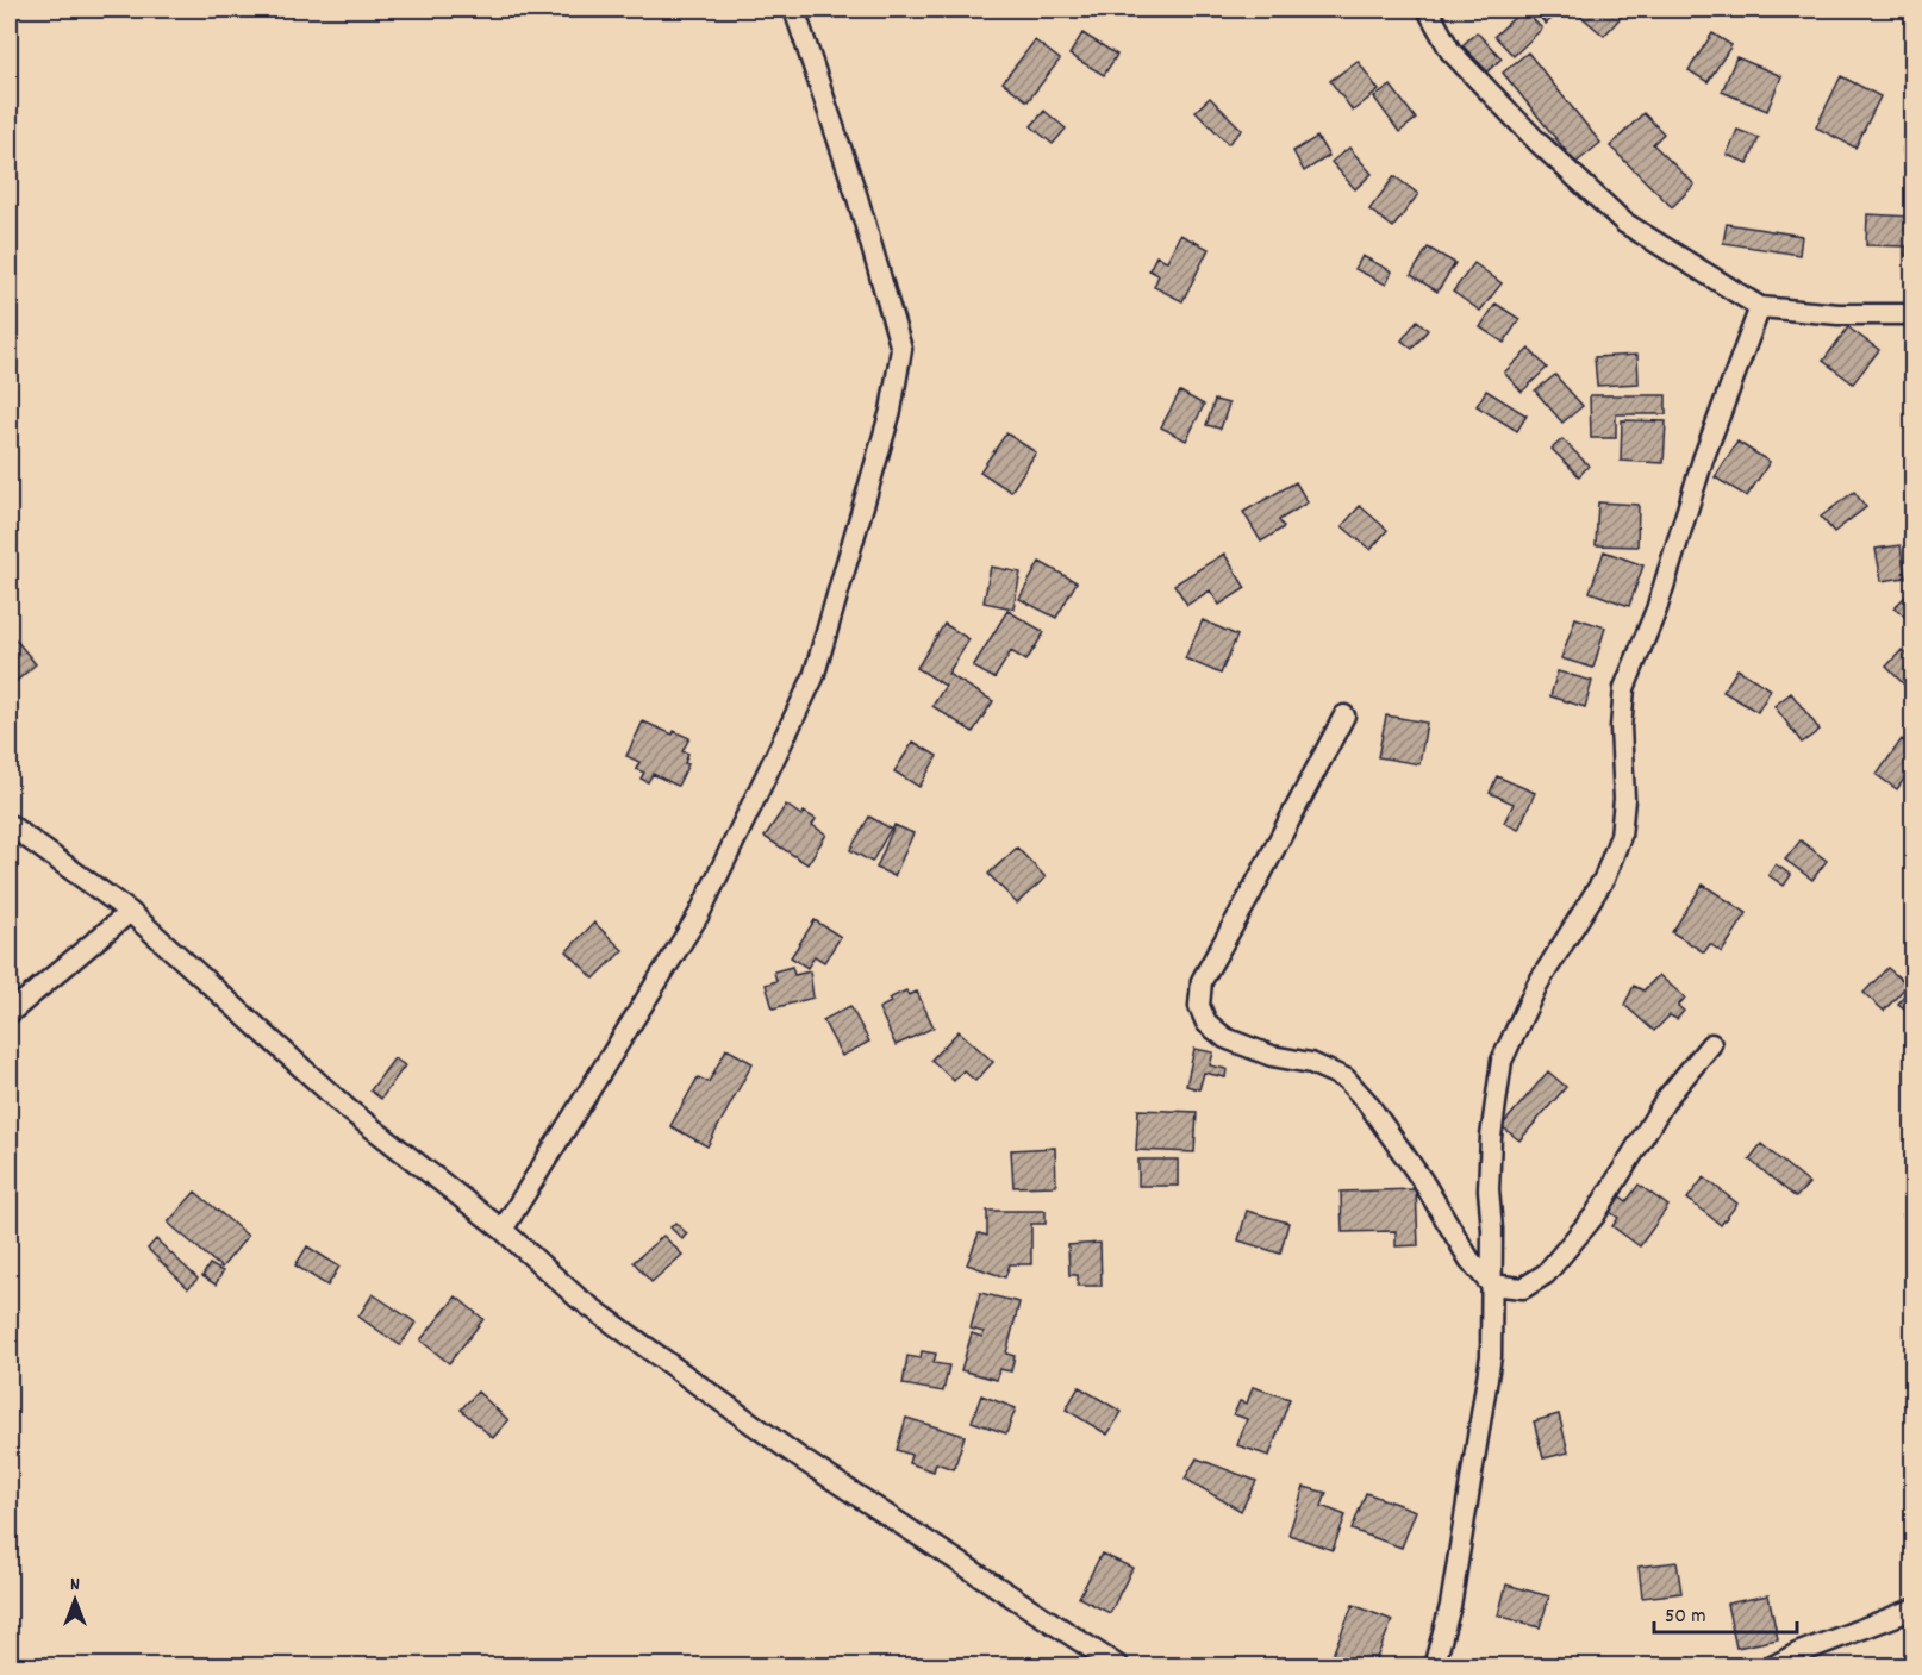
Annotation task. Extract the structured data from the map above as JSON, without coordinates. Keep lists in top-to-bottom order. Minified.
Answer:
{"scale_bar":"50 m","north":"top"}
